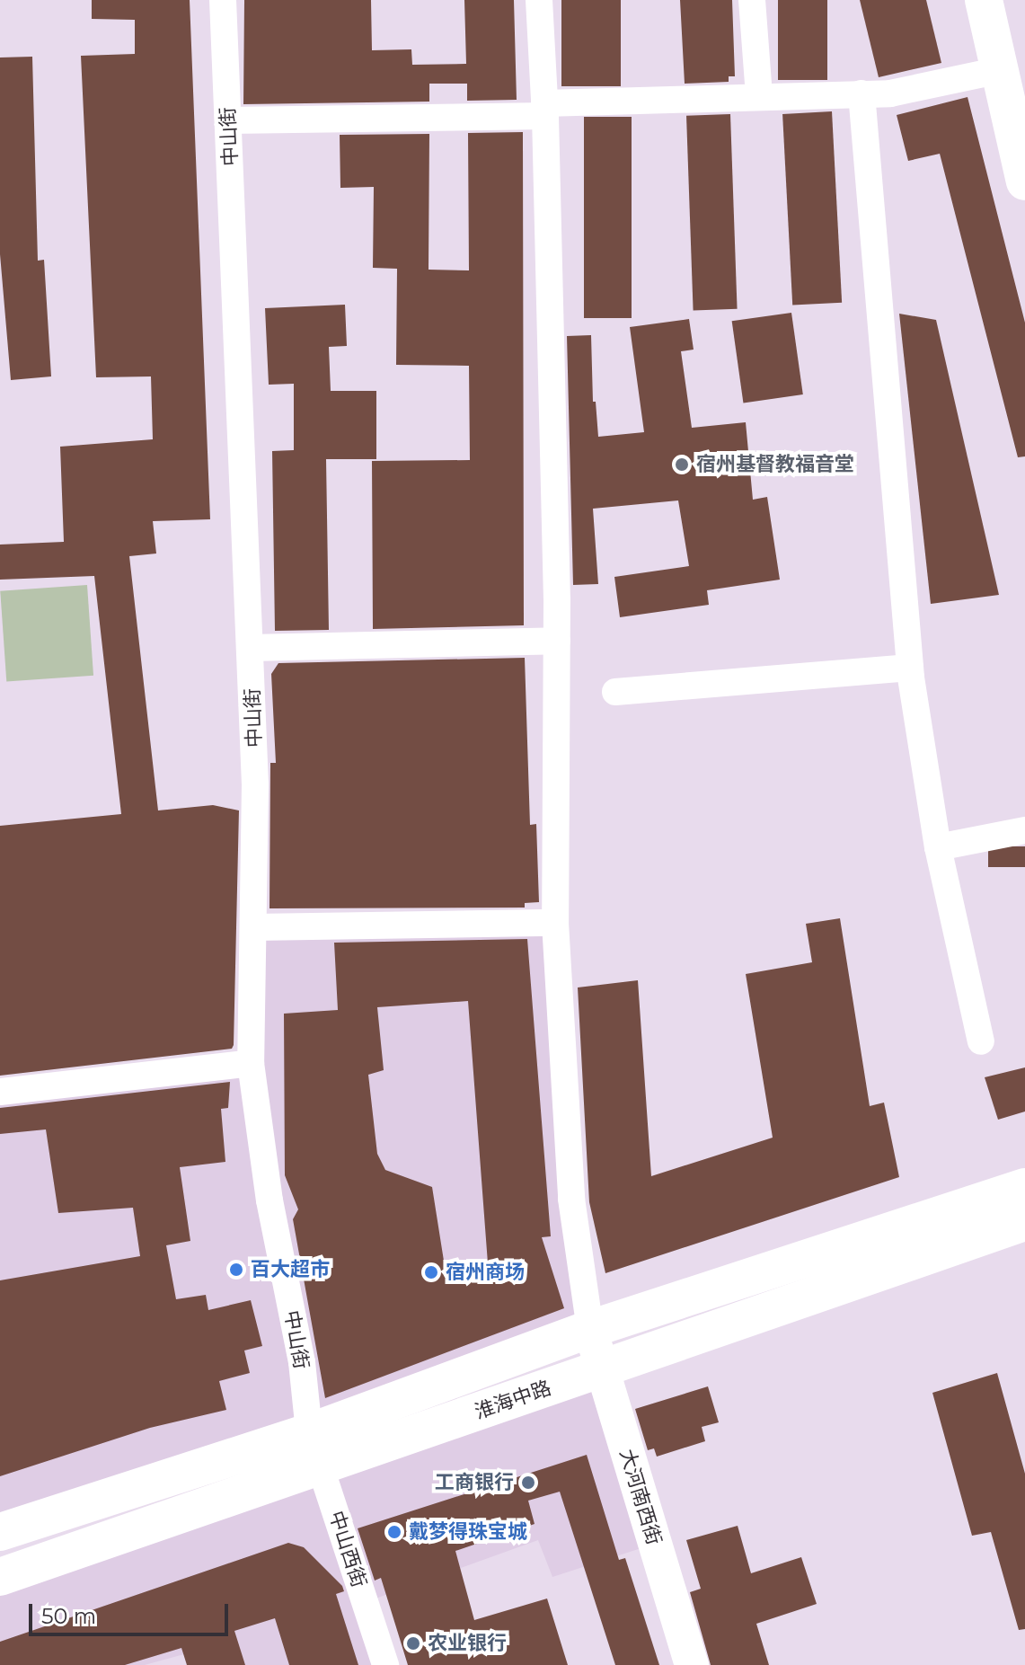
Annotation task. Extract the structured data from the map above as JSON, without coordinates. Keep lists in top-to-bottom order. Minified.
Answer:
{"streets":{"main road":["淮海中路"],"street":["中山街","大河南西街","中山西街"]},"crossings":[["中山街","淮海中路"],["中山街","中山西街"],["淮海中路","大河南西街"],["淮海中路","中山西街"]],"places":["宿州基督教福音堂","百大超市","宿州商场","工商银行","戴梦得珠宝城","农业银行"],"scale_bar":"50 m"}
